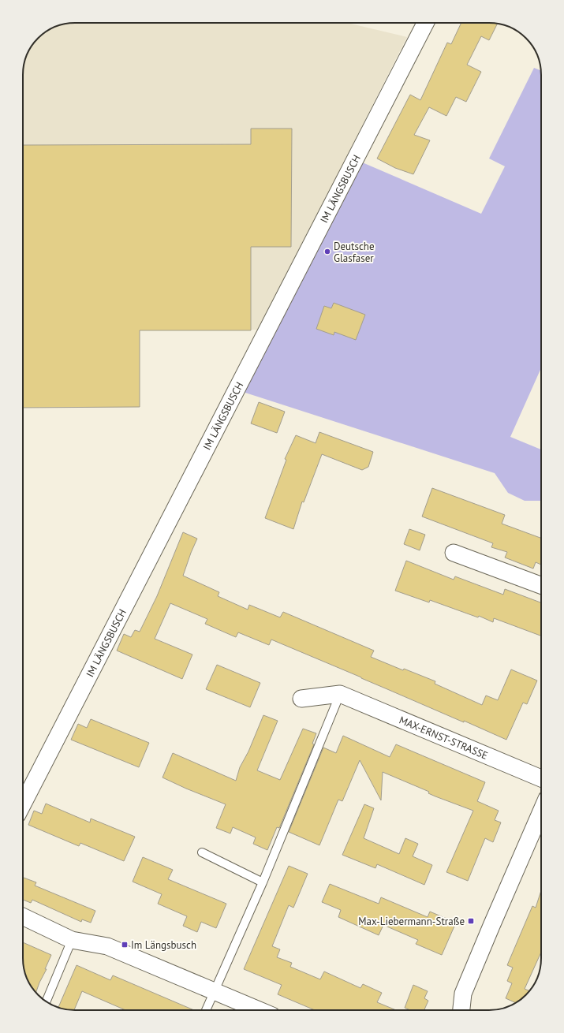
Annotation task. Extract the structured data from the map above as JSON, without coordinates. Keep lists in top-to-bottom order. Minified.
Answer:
{"streets":{"street":["IM LÄNGSBUSCH","MAX-ERNST-STRASSE"]},"places":{"other":["Deutsche Glasfaser"],"transit":["Max-Liebermann-Straße","Im Längsbusch"]}}
